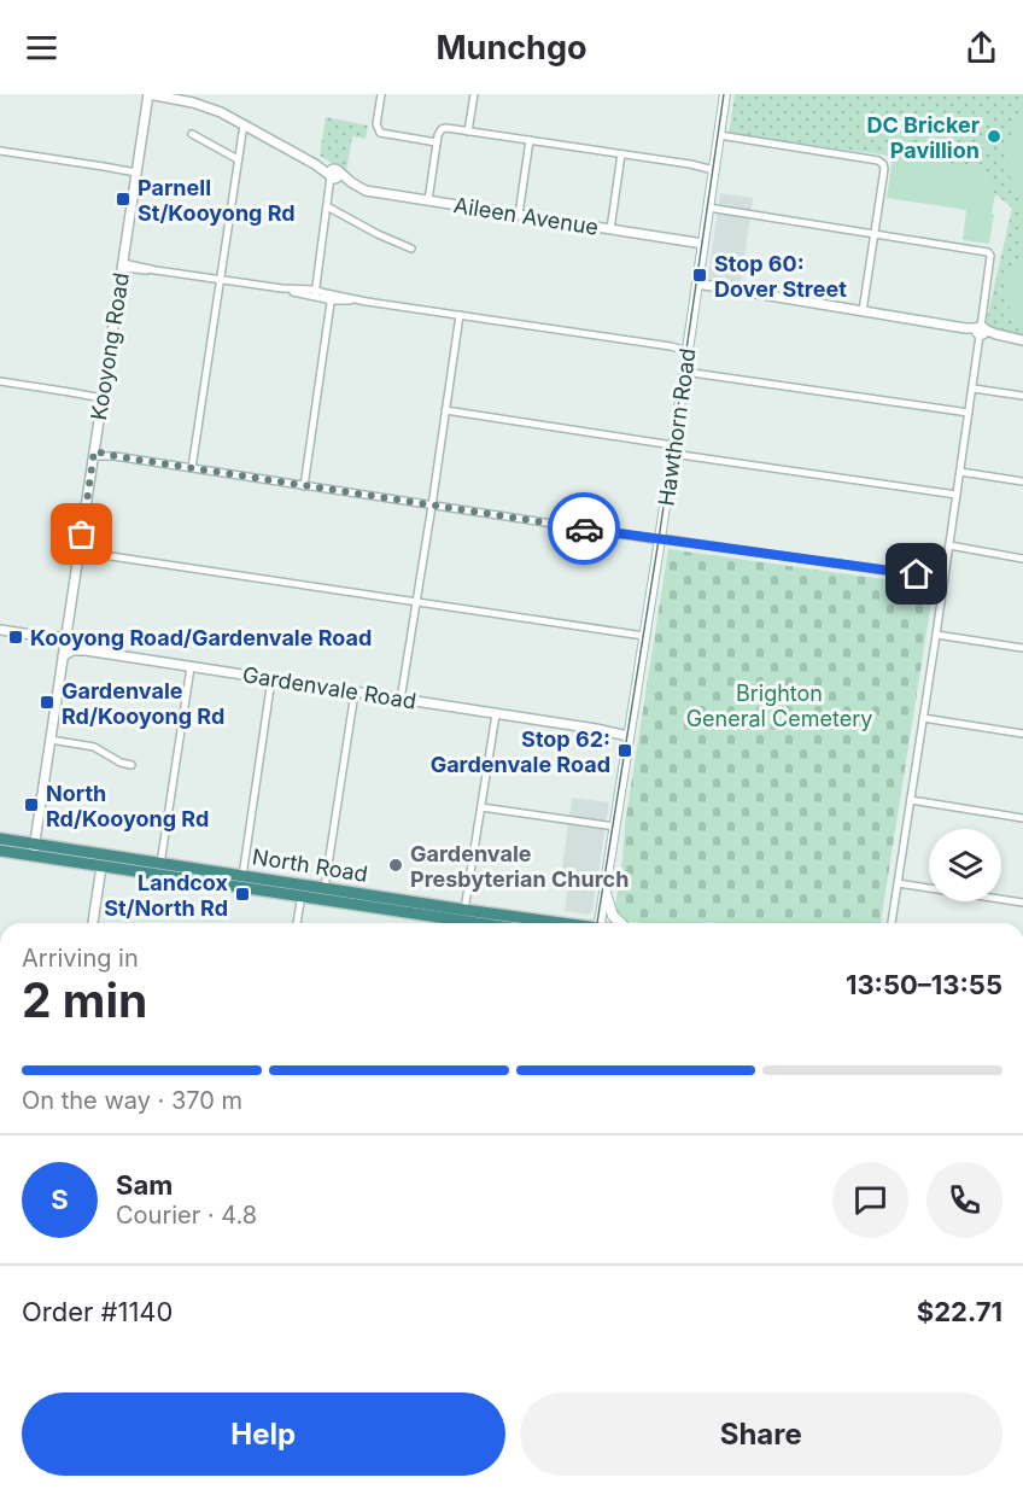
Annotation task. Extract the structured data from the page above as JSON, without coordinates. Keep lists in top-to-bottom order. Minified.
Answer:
{"streets":{"highway":["North Road"],"main road":["Hawthorn Road"],"street":["Aileen Avenue","Kooyong Road","Gardenvale Road"]},"crossings":[["Aileen Avenue","Kooyong Road"],["Aileen Avenue","Hawthorn Road"],["Kooyong Road","Gardenvale Road"],["Kooyong Road","North Road"],["Hawthorn Road","Gardenvale Road"]],"parks":["Brighton General Cemetery"],"places":{"other":["DC Bricker Pavillion","Gardenvale Presbyterian Church"],"transit":["Parnell St/Kooyong Rd","Stop 60: Dover Street","Kooyong Road/Gardenvale Road","Gardenvale Rd/Kooyong Rd","Stop 62: Gardenvale Road","North Rd/Kooyong Rd","Landcox St/North Rd"]},"page":{"header":"Munchgo","heading":["2 min","Arriving in","13:50–13:55"],"panel":["Sam","Courier · 4.8","Order #1140","$22.71"],"bar":"On the way · 370 m","round":"S","buttons":["Help","Share"]}}
